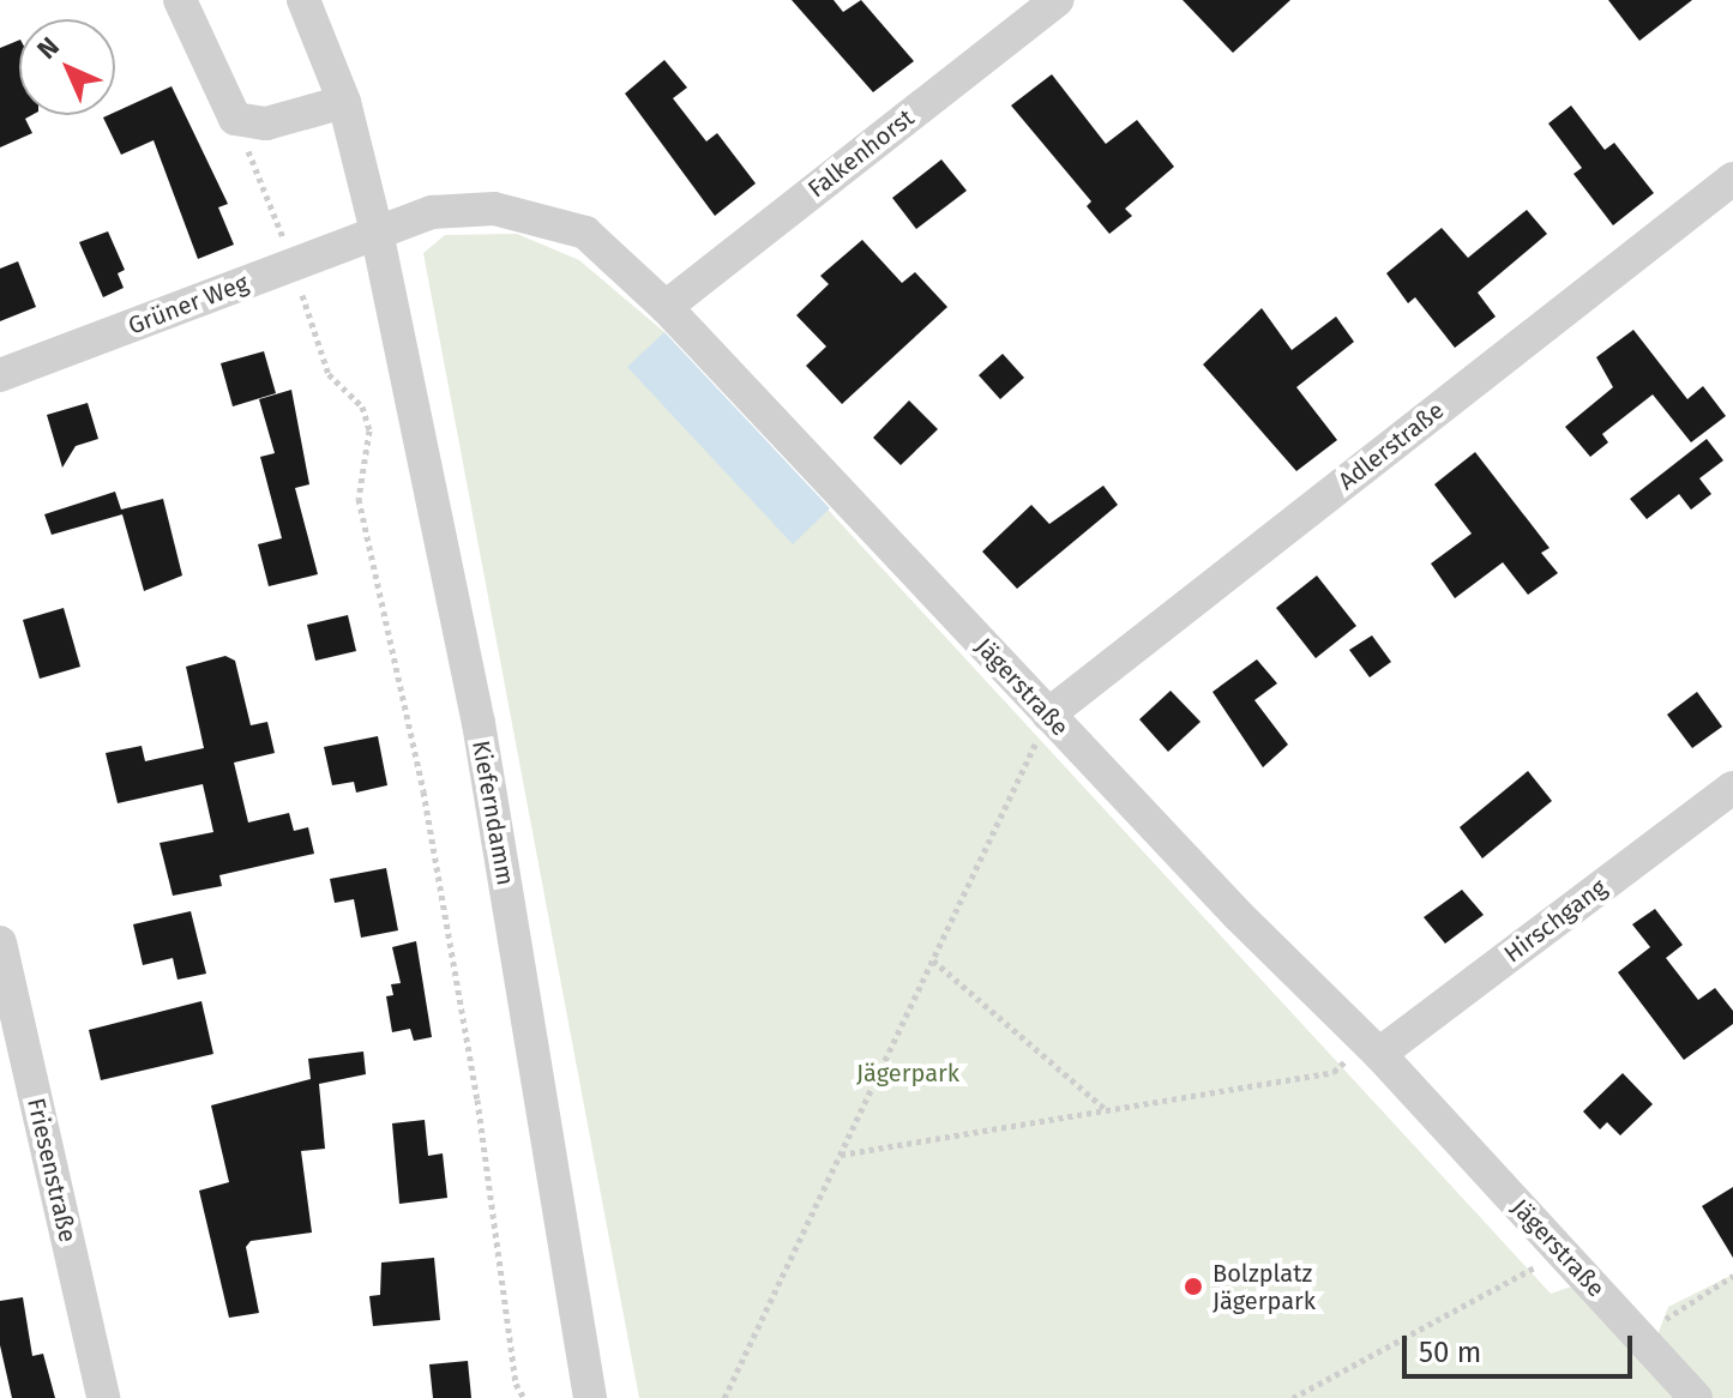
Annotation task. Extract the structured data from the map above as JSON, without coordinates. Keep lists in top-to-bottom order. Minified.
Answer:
{"streets":{"street":["Falkenhorst","Grüner Weg","Adlerstraße","Jägerstraße","Kieferndamm","Hirschgang","Friesenstraße"]},"crossings":[["Falkenhorst","Jägerstraße"],["Grüner Weg","Jägerstraße"],["Grüner Weg","Kieferndamm"],["Adlerstraße","Jägerstraße"],["Jägerstraße","Kieferndamm"],["Jägerstraße","Hirschgang"]],"parks":["Jägerpark"],"places":["Bolzplatz Jägerpark"],"scale_bar":"50 m","north":"top left"}
